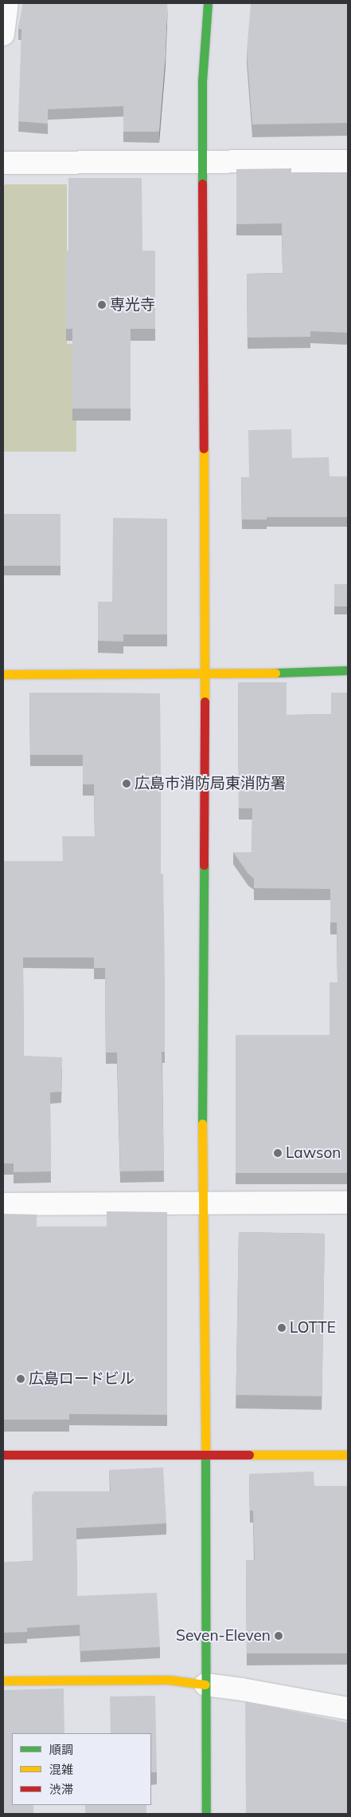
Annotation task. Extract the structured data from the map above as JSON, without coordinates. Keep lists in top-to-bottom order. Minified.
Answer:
{"places":["専光寺","広島市消防局東消防署","Lawson","LOTTE","広島ロードビル","Seven-Eleven"],"legend":["順調","混雑","渋滞"]}
